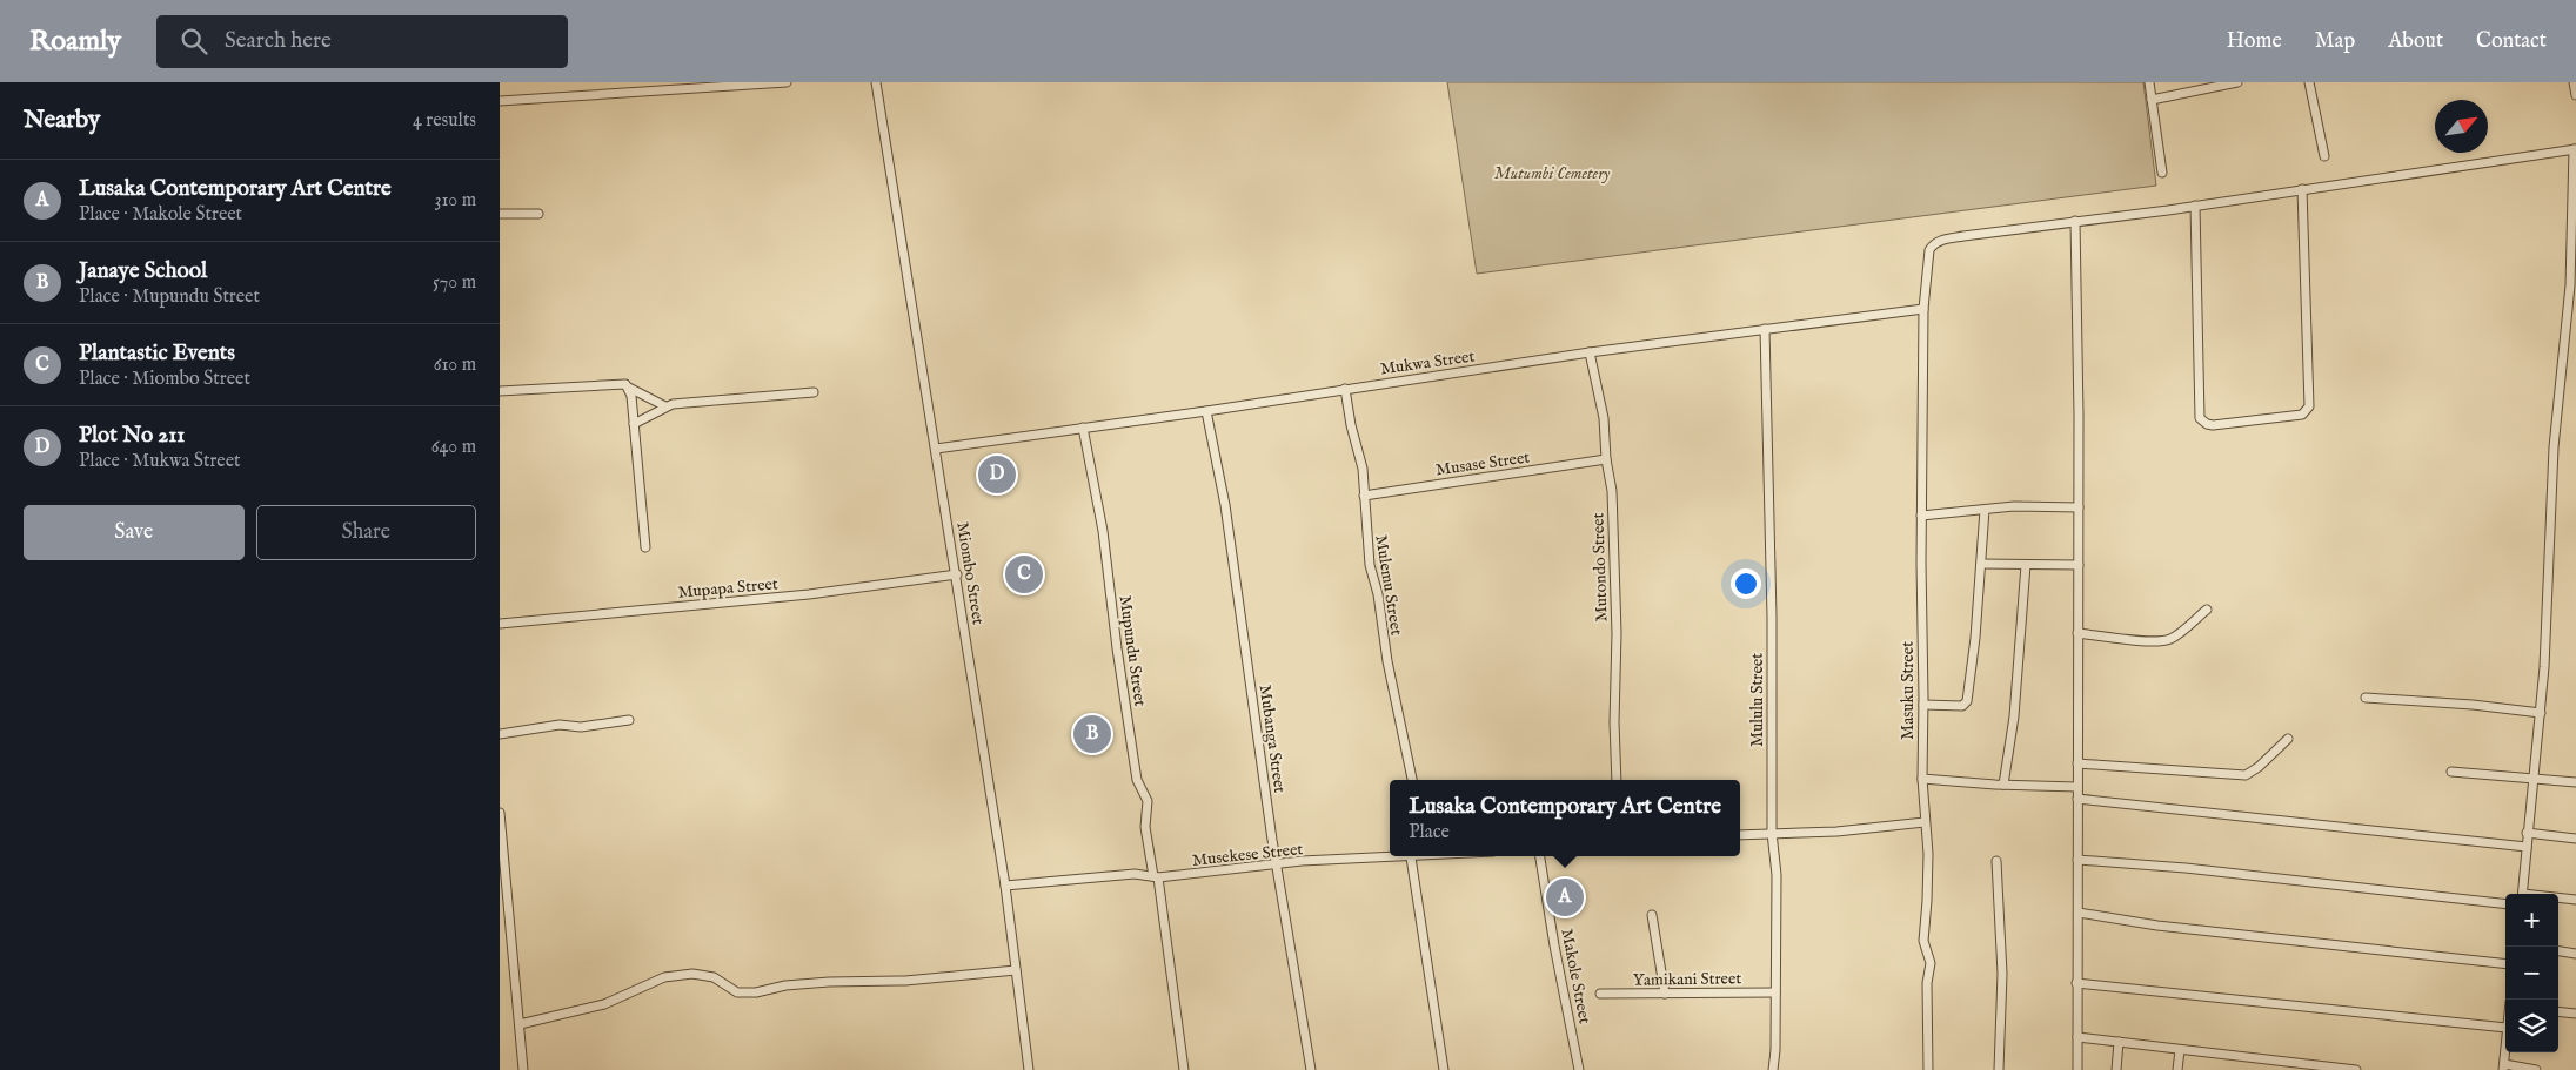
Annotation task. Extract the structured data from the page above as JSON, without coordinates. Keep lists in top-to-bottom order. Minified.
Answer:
{"streets":{"street":["Mukwa Street","Musase Street","Mutondo Street","Miombo Street","Mulemu Street","Mupapa Street","Mupundu Street","Masuku Street","Mululu Street","Mubanga Street","Musekese Street","Makole Street","Yamikani Street"]},"crossings":[["Mukwa Street","Mutondo Street"],["Mukwa Street","Miombo Street"],["Mukwa Street","Mulemu Street"],["Mukwa Street","Mupundu Street"],["Mukwa Street","Masuku Street"],["Mukwa Street","Mululu Street"],["Mukwa Street","Mubanga Street"],["Musase Street","Mutondo Street"],["Musase Street","Mulemu Street"],["Miombo Street","Mupapa Street"],["Miombo Street","Musekese Street"],["Mupundu Street","Musekese Street"],["Mululu Street","Yamikani Street"],["Mubanga Street","Musekese Street"]],"parks":["Mutumbi Cemetery"],"north":"top right","page":{"header":"Roamly","search":"Search here","nav":["Home","Map","About","Contact"],"heading":["Nearby","4 results"],"list":[{"mark":"A","name":"Lusaka Contemporary Art Centre","note":"Place · Makole Street","value":"310 m"},{"mark":"B","name":"Janaye School","note":"Place · Mupundu Street","value":"570 m"},{"mark":"C","name":"Plantastic Events","note":"Place · Miombo Street","value":"610 m"},{"mark":"D","name":"Plot No 211","note":"Place · Mukwa Street","value":"640 m"}],"pins":["D","C","B","A"],"buttons":["Save","Share"],"popup":["Lusaka Contemporary Art Centre","Place"],"map_buttons":["+","−"]}}
